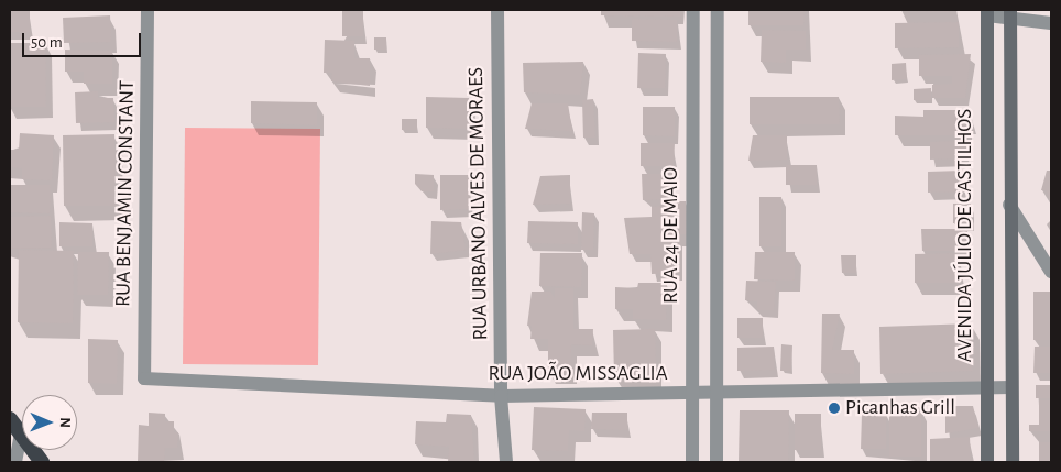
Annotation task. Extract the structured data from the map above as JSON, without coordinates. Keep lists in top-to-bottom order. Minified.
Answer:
{"streets":{"main road":["AVENIDA JÚLIO DE CASTILHOS"],"street":["RUA BENJAMIN CONSTANT","RUA URBANO ALVES DE MORAES","RUA 24 DE MAIO","RUA JOÃO MISSAGLIA"]},"crossings":[["RUA BENJAMIN CONSTANT","RUA JOÃO MISSAGLIA"],["RUA URBANO ALVES DE MORAES","RUA JOÃO MISSAGLIA"],["RUA 24 DE MAIO","RUA JOÃO MISSAGLIA"],["AVENIDA JÚLIO DE CASTILHOS","RUA JOÃO MISSAGLIA"]],"places":["Picanhas Grill"],"scale_bar":"50 m","north":"right"}
